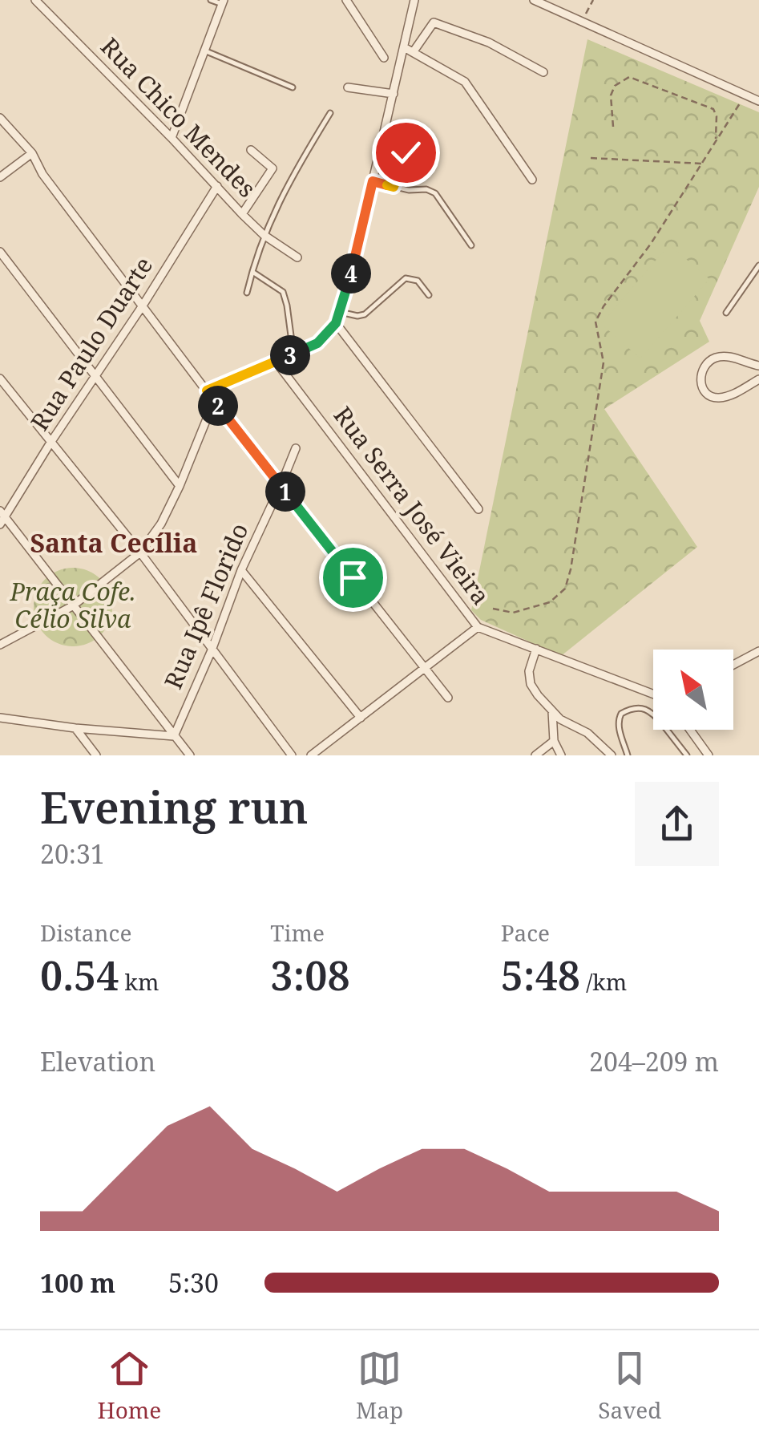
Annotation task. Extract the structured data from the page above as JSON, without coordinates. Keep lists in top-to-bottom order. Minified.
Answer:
{"streets":{"street":["Rua Chico Mendes","Rua Paulo Duarte","Rua Serra José Vieira","Rua Ipê Florido"]},"crossings":[["Rua Chico Mendes","Rua Paulo Duarte"]],"districts":["Santa Cecília"],"parks":["Praça Cofe. Célio Silva"],"north":"top left","page":{"pins":["4","3","2","1"],"heading":["Evening run","20:31"],"stats":[["Distance","0.54 km"],["Time","3:08"],["Pace","5:48 /km"]],"chart":["Elevation","204–209 m"],"list":[{"name":"100 m","note":"5:30"}],"tabs":["Home","Map","Saved"]}}
